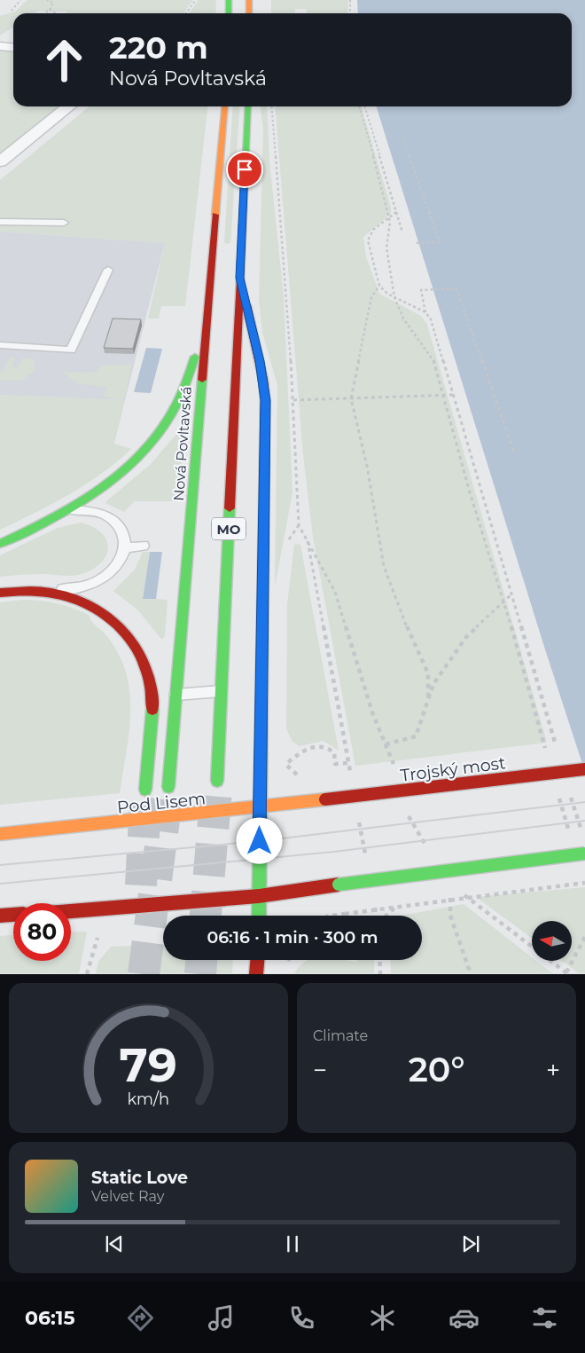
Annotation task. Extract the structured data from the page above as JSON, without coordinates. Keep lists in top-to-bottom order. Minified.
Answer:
{"streets":{"main road":["Nová Povltavská","MO","Trojský most","Pod Lisem"]},"crossings":[["Trojský most","Pod Lisem"]],"north":"left","page":{"turn":["220 m","Nová Povltavská"],"limit":"80","trip":"06:16 · 1 min · 300 m","tile":"Climate","heat":["−","20°","+"],"song":["Static Love","Velvet Ray"],"tabs":"06:15","gauge":["79","km/h"]}}
